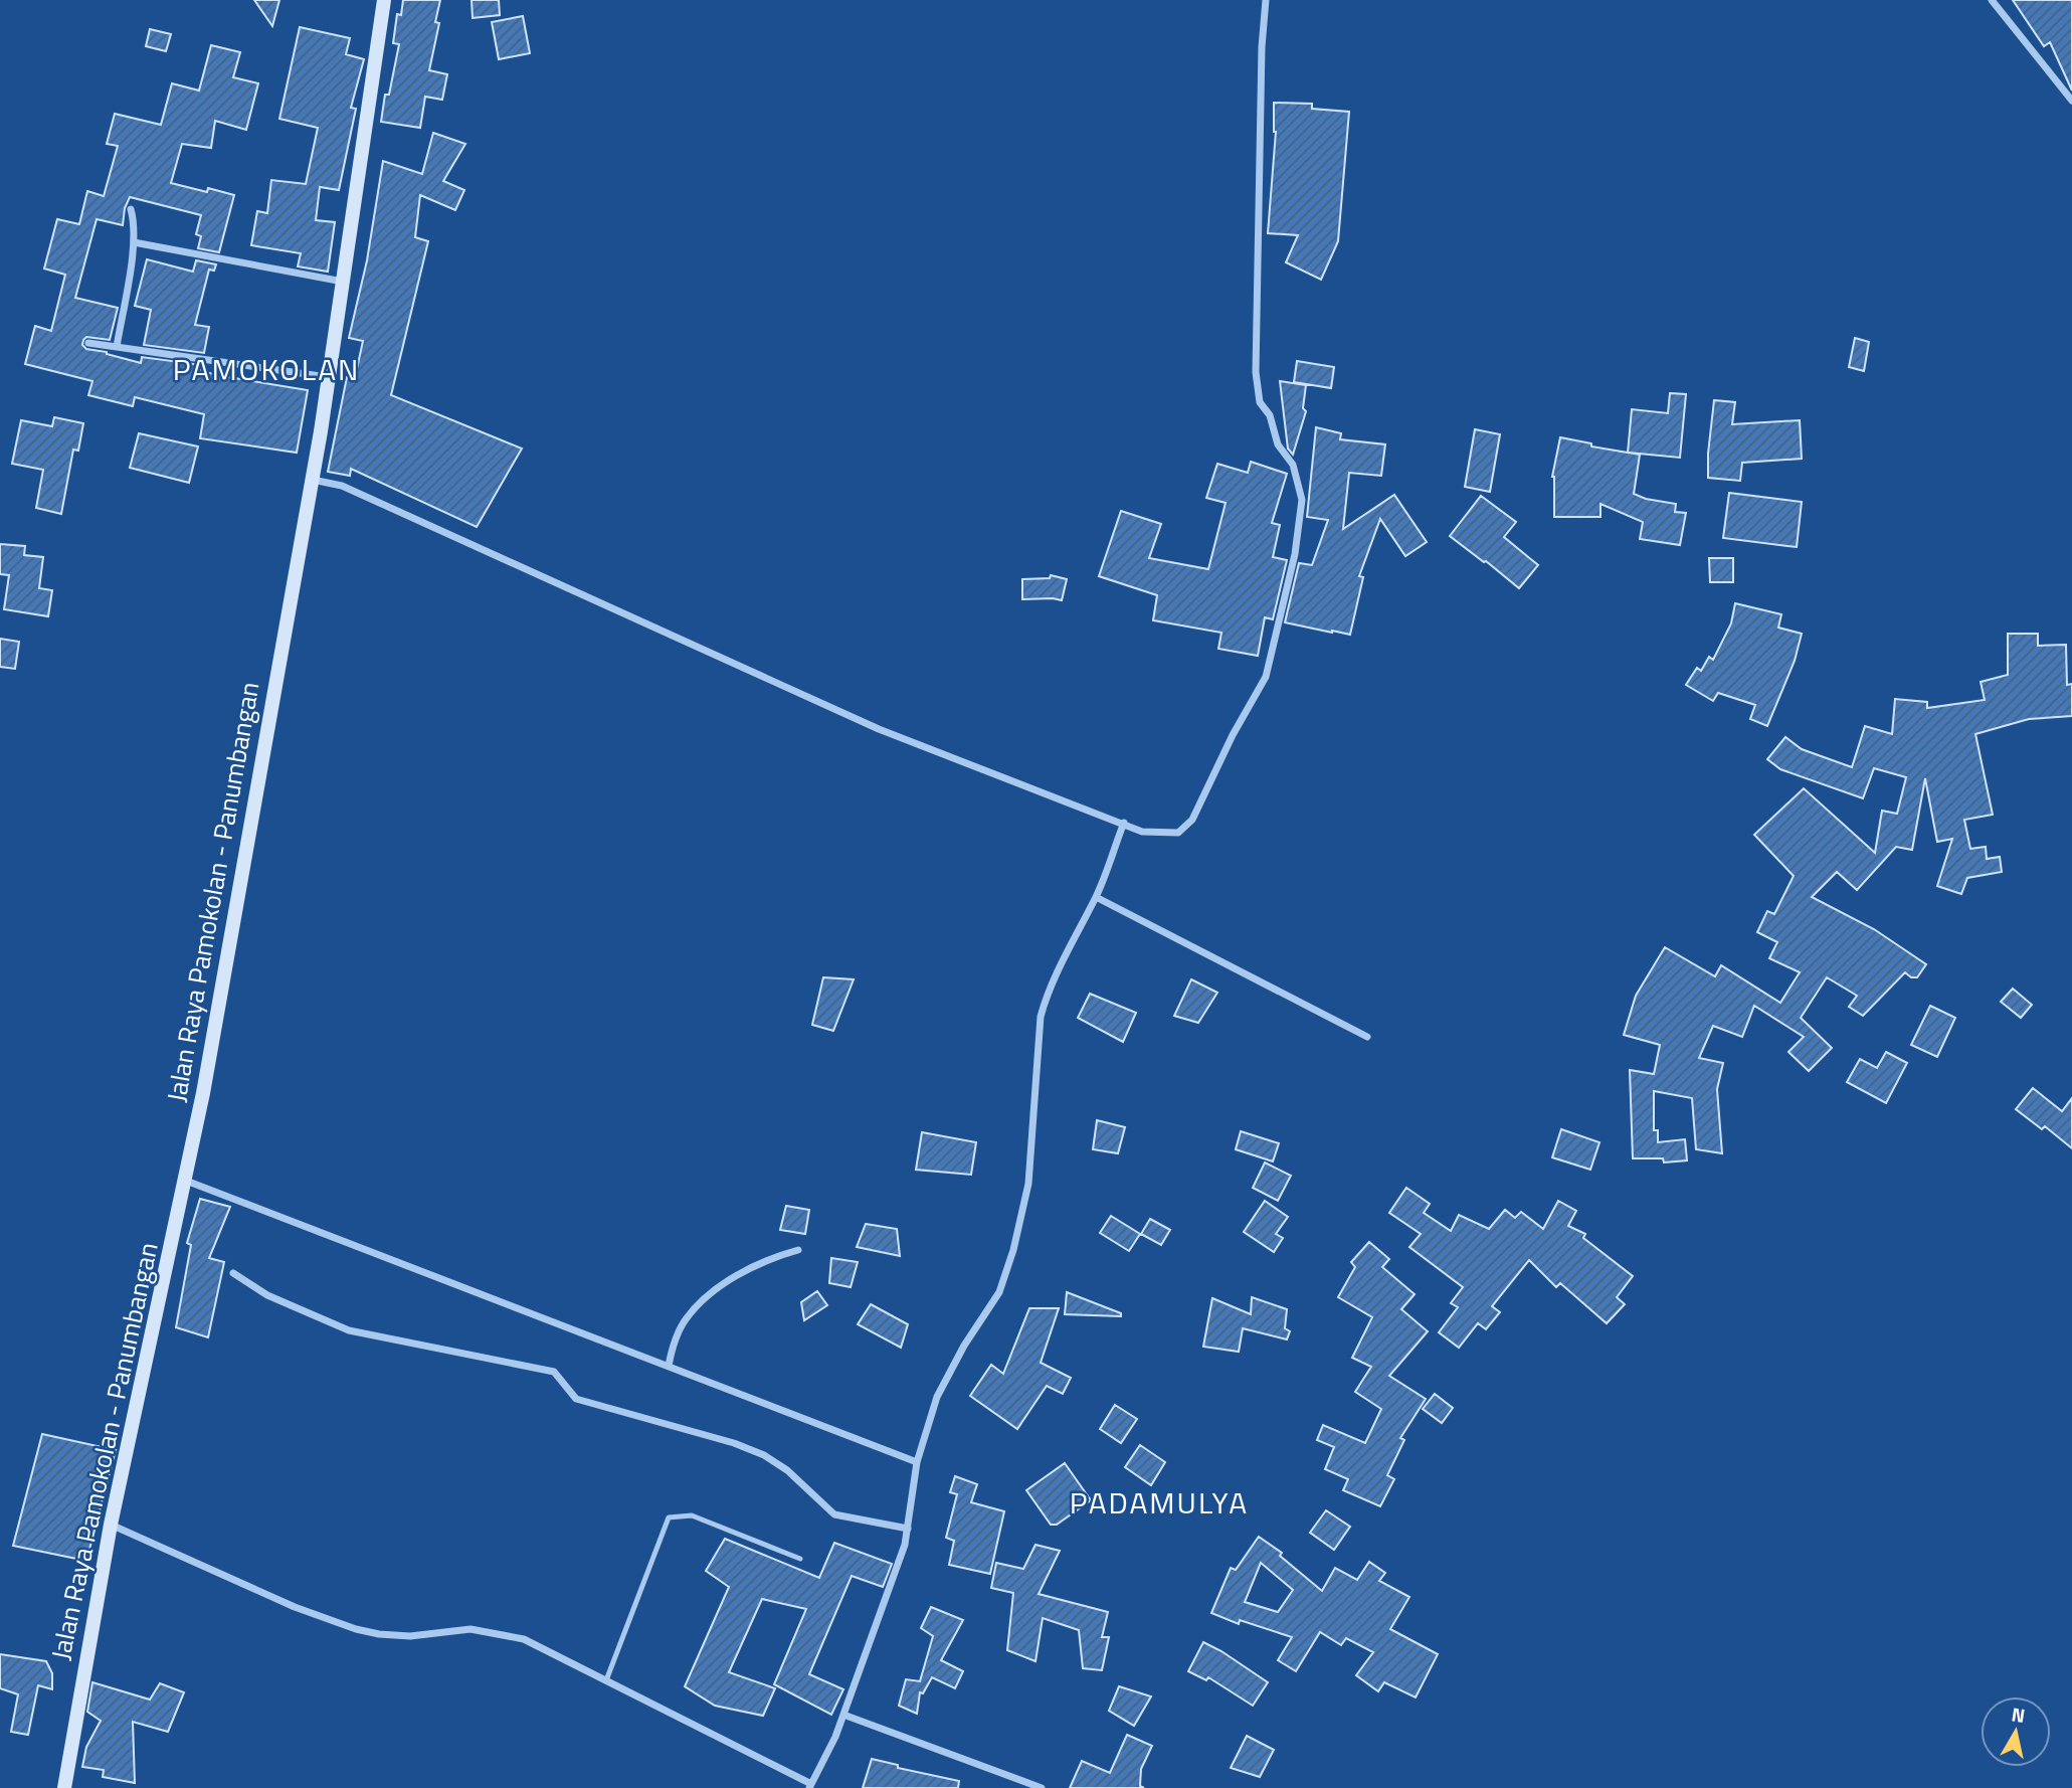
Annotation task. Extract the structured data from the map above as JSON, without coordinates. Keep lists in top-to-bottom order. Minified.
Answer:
{"streets":{"main road":["Jalan Raya Pamokolan - Panumbangan"]},"districts":["PAMOKOLAN","PADAMULYA"],"north":"top"}
